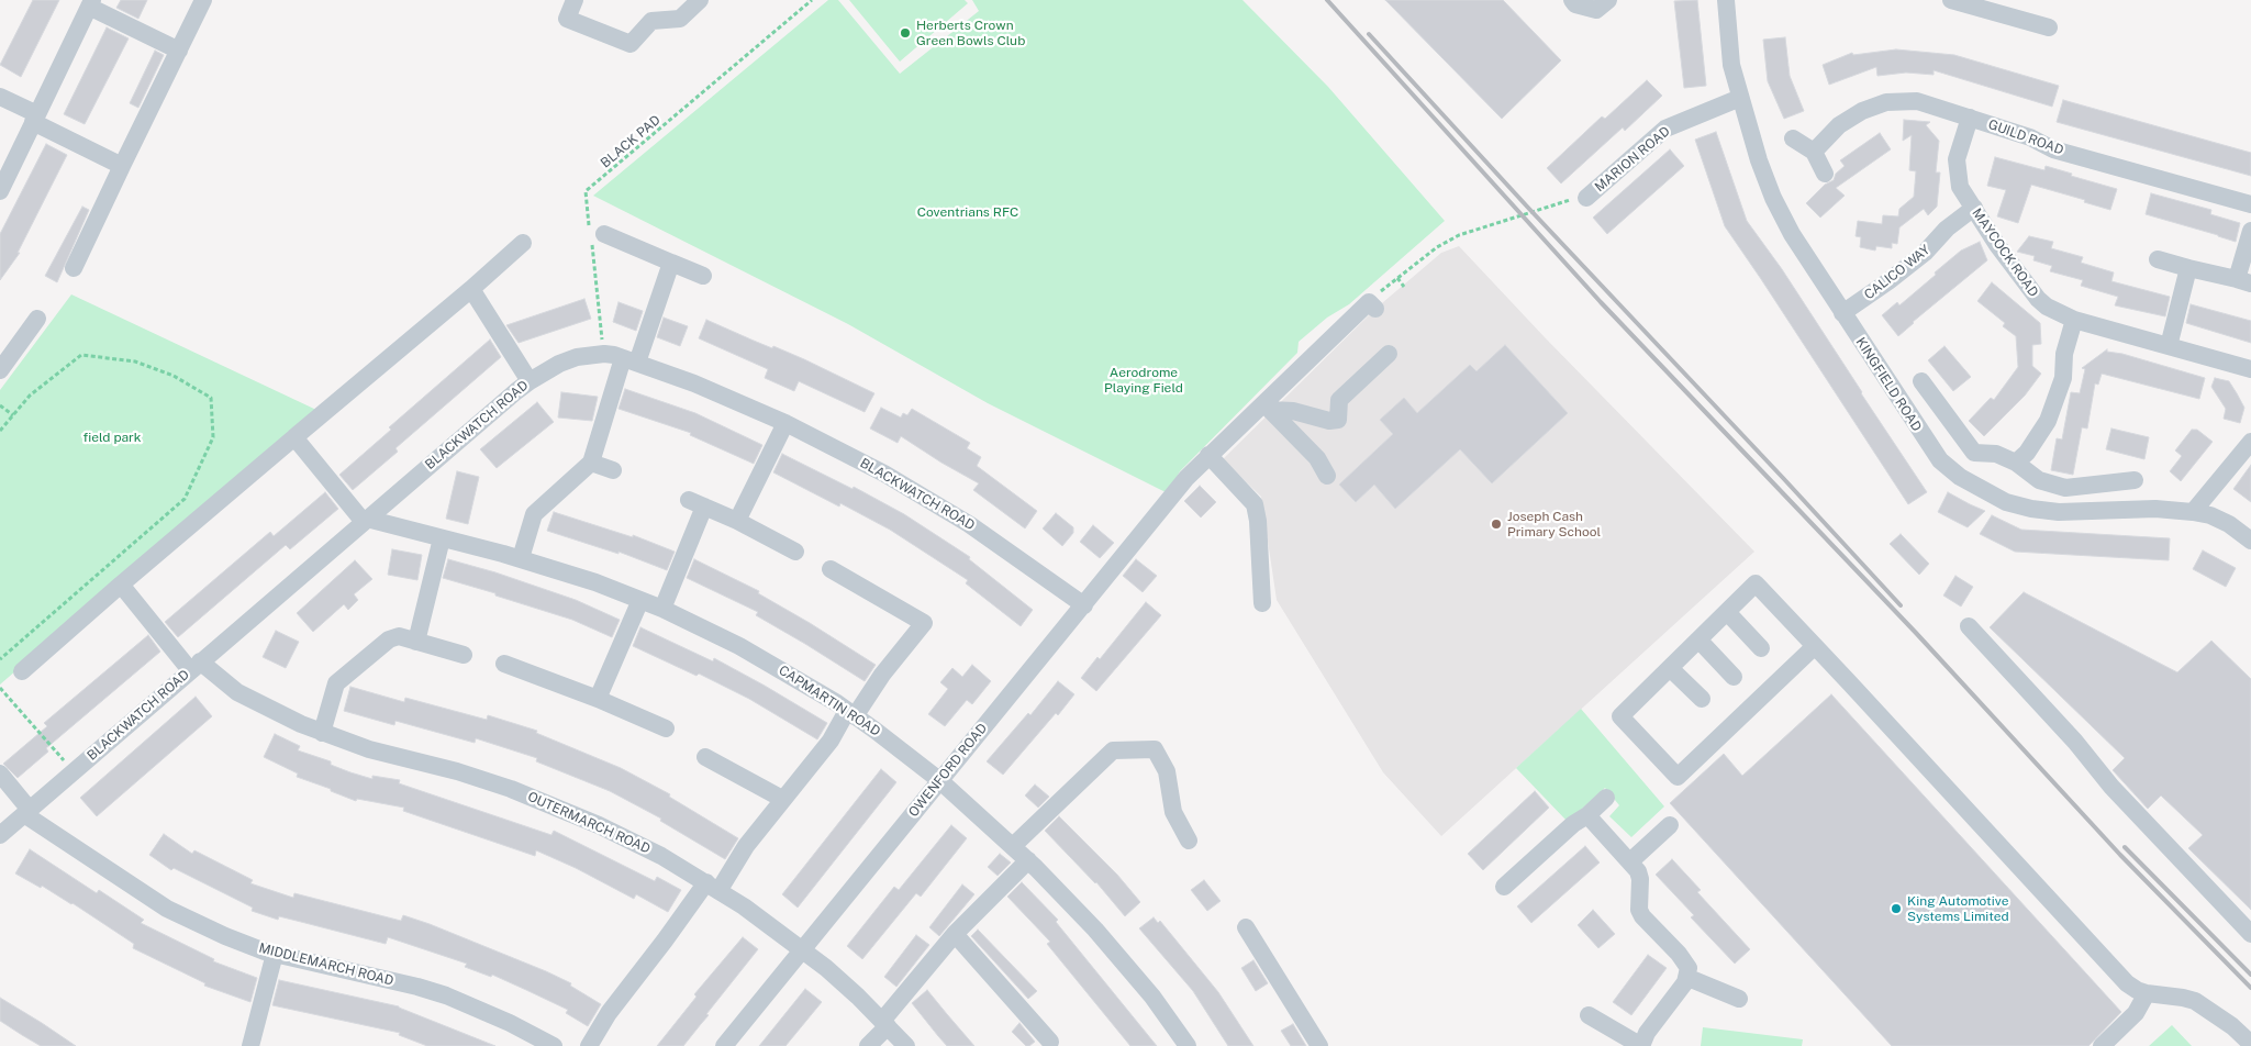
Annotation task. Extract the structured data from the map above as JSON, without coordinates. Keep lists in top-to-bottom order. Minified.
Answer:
{"streets":{"street":["GUILD ROAD","MARION ROAD","MAYCOCK ROAD","CALICO WAY","KINGFIELD ROAD","BLACKWATCH ROAD","CAPMARTIN ROAD","OWENFORD ROAD","OUTERMARCH ROAD","MIDDLEMARCH ROAD"],"path":["BLACK PAD"]},"crossings":[["GUILD ROAD","MAYCOCK ROAD"],["BLACK PAD","BLACKWATCH ROAD"],["MARION ROAD","KINGFIELD ROAD"],["MAYCOCK ROAD","CALICO WAY"],["CALICO WAY","KINGFIELD ROAD"],["BLACKWATCH ROAD","CAPMARTIN ROAD"],["BLACKWATCH ROAD","OWENFORD ROAD"],["BLACKWATCH ROAD","OUTERMARCH ROAD"],["BLACKWATCH ROAD","MIDDLEMARCH ROAD"],["CAPMARTIN ROAD","OWENFORD ROAD"],["OWENFORD ROAD","OUTERMARCH ROAD"]],"parks":["Coventrians RFC","Aerodrome Playing Field","field park"],"places":["Herberts Crown Green Bowls Club","Joseph Cash Primary School","King Automotive Systems Limited"]}
